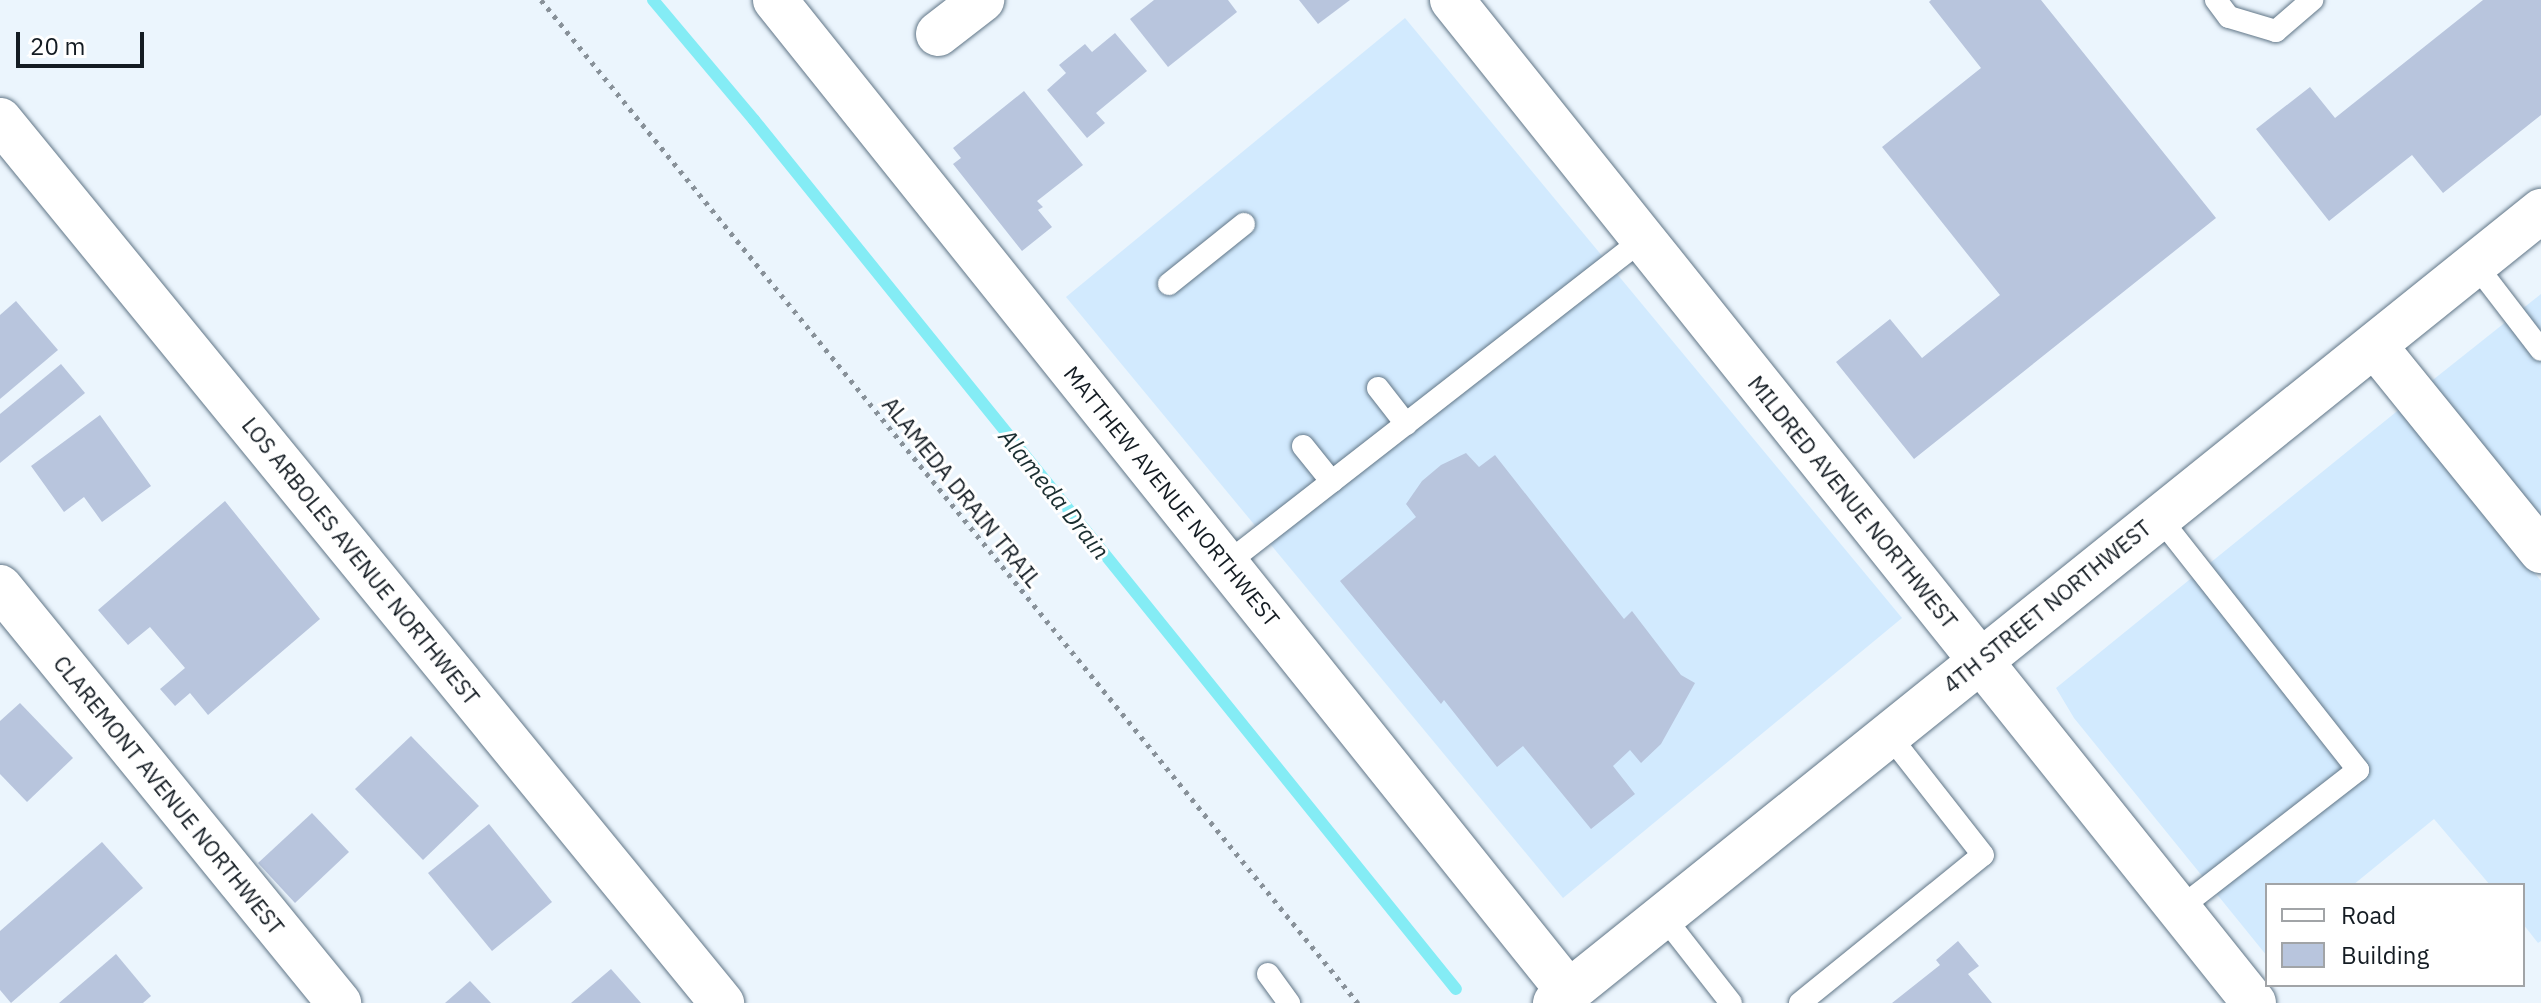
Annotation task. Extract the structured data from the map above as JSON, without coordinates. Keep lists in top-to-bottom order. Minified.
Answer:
{"streets":{"street":["MATTHEW AVENUE NORTHWEST","MILDRED AVENUE NORTHWEST","LOS ARBOLES AVENUE NORTHWEST","4TH STREET NORTHWEST","CLAREMONT AVENUE NORTHWEST"],"path":["ALAMEDA DRAIN TRAIL"]},"crossings":[["MATTHEW AVENUE NORTHWEST","4TH STREET NORTHWEST"],["MILDRED AVENUE NORTHWEST","4TH STREET NORTHWEST"]],"water":["Alameda Drain"],"legend":["Road","Building"],"scale_bar":"20 m"}
